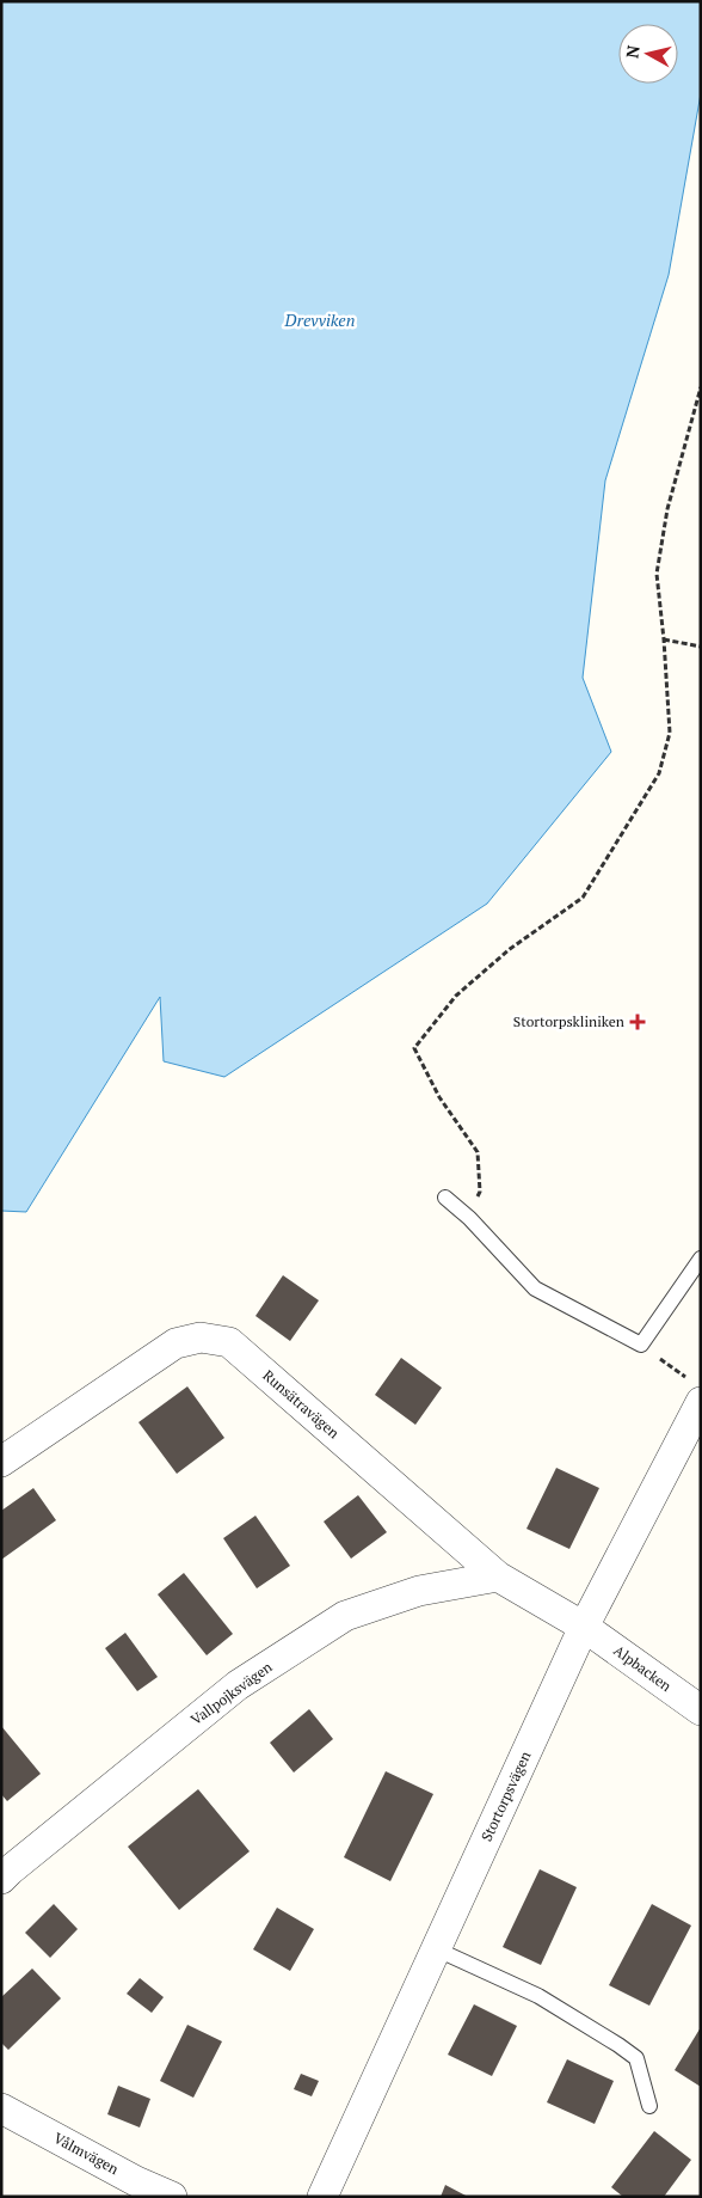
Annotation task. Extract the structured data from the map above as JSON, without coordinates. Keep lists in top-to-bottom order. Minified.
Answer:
{"streets":{"street":["Runsätravägen","Alpbacken","Vallpojksvägen","Stortorpsvägen","Vålmvägen"]},"crossings":[["Runsätravägen","Alpbacken"],["Runsätravägen","Vallpojksvägen"],["Runsätravägen","Stortorpsvägen"],["Alpbacken","Stortorpsvägen"]],"water":["Drevviken"],"places":{"health":["Stortorpskliniken"]},"north":"left"}
